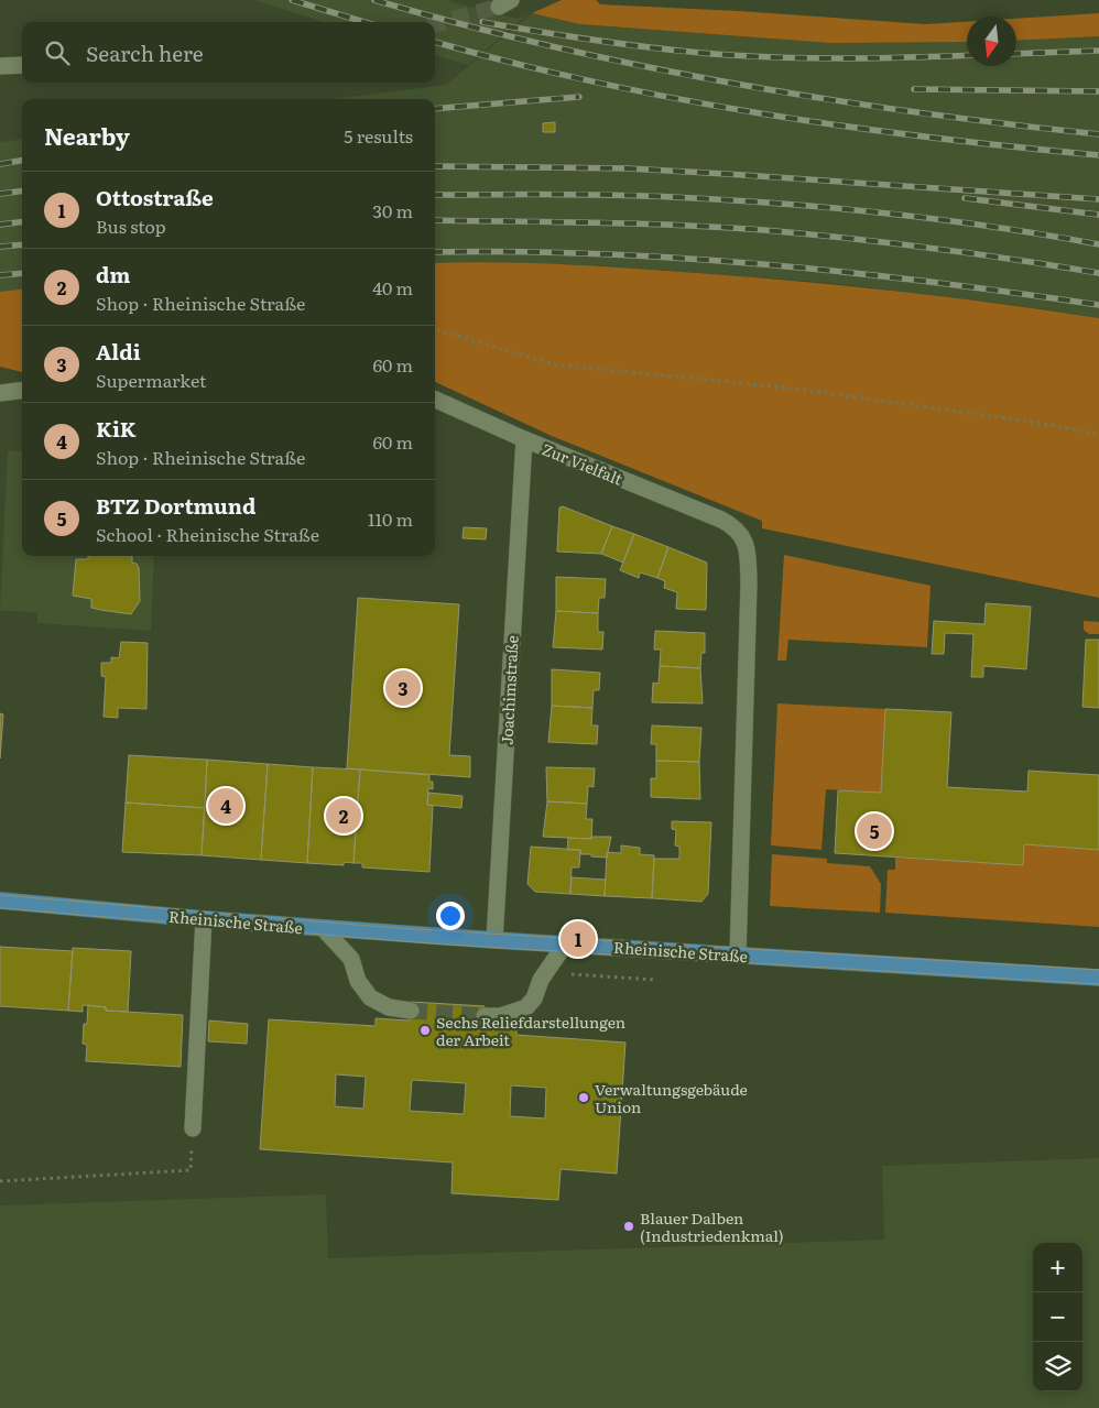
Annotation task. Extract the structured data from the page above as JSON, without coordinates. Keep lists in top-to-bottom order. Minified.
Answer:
{"streets":{"main road":["Rheinische Straße"],"street":["Zur Vielfalt","Joachimstraße"]},"crossings":[["Zur Vielfalt","Joachimstraße"],["Zur Vielfalt","Rheinische Straße"],["Joachimstraße","Rheinische Straße"]],"places":["Sechs Reliefdarstellungen der Arbeit","Verwaltungsgebäude Union","Blauer Dalben (Industriedenkmal)"],"north":"bottom","page":{"search":"Search here","heading":["Nearby","5 results"],"list":[{"mark":"1","name":"Ottostraße","note":"Bus stop","value":"30 m"},{"mark":"2","name":"dm","note":"Shop · Rheinische Straße","value":"40 m"},{"mark":"3","name":"Aldi","note":"Supermarket","value":"60 m"},{"mark":"4","name":"KiK","note":"Shop · Rheinische Straße","value":"60 m"},{"mark":"5","name":"BTZ Dortmund","note":"School · Rheinische Straße","value":"110 m"}],"pins":["3","4","2","5","1"],"map_buttons":["+","−"]}}
